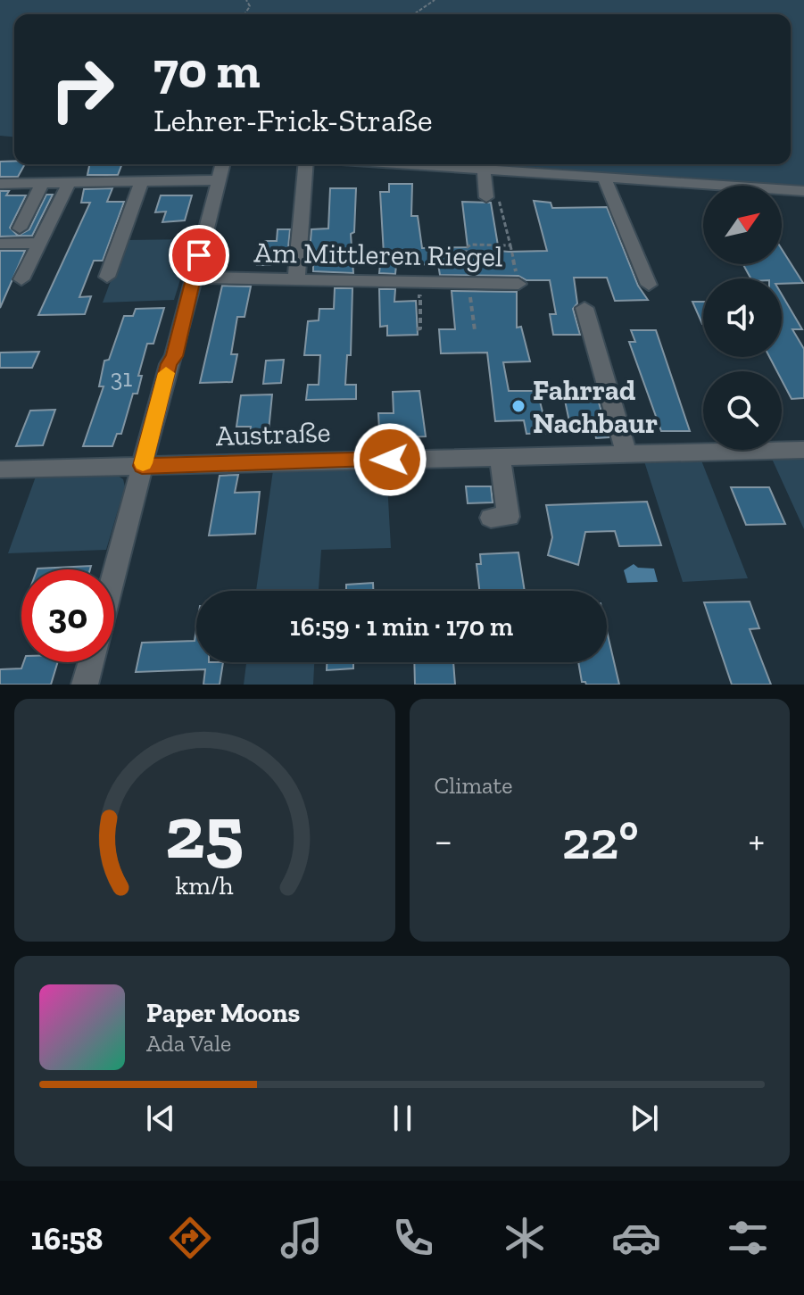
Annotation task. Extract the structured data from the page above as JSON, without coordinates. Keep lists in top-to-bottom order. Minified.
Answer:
{"streets":{"street":["Am Mittleren Riegel","Austraße"]},"places":["Fahrrad Nachbaur"],"house_numbers":["31"],"north":"top right","page":{"turn":["70 m","Lehrer-Frick-Straße"],"limit":"30","trip":"16:59 · 1 min · 170 m","tile":"Climate","heat":["−","22°","+"],"song":["Paper Moons","Ada Vale"],"tabs":"16:58","gauge":["25","km/h"]}}
